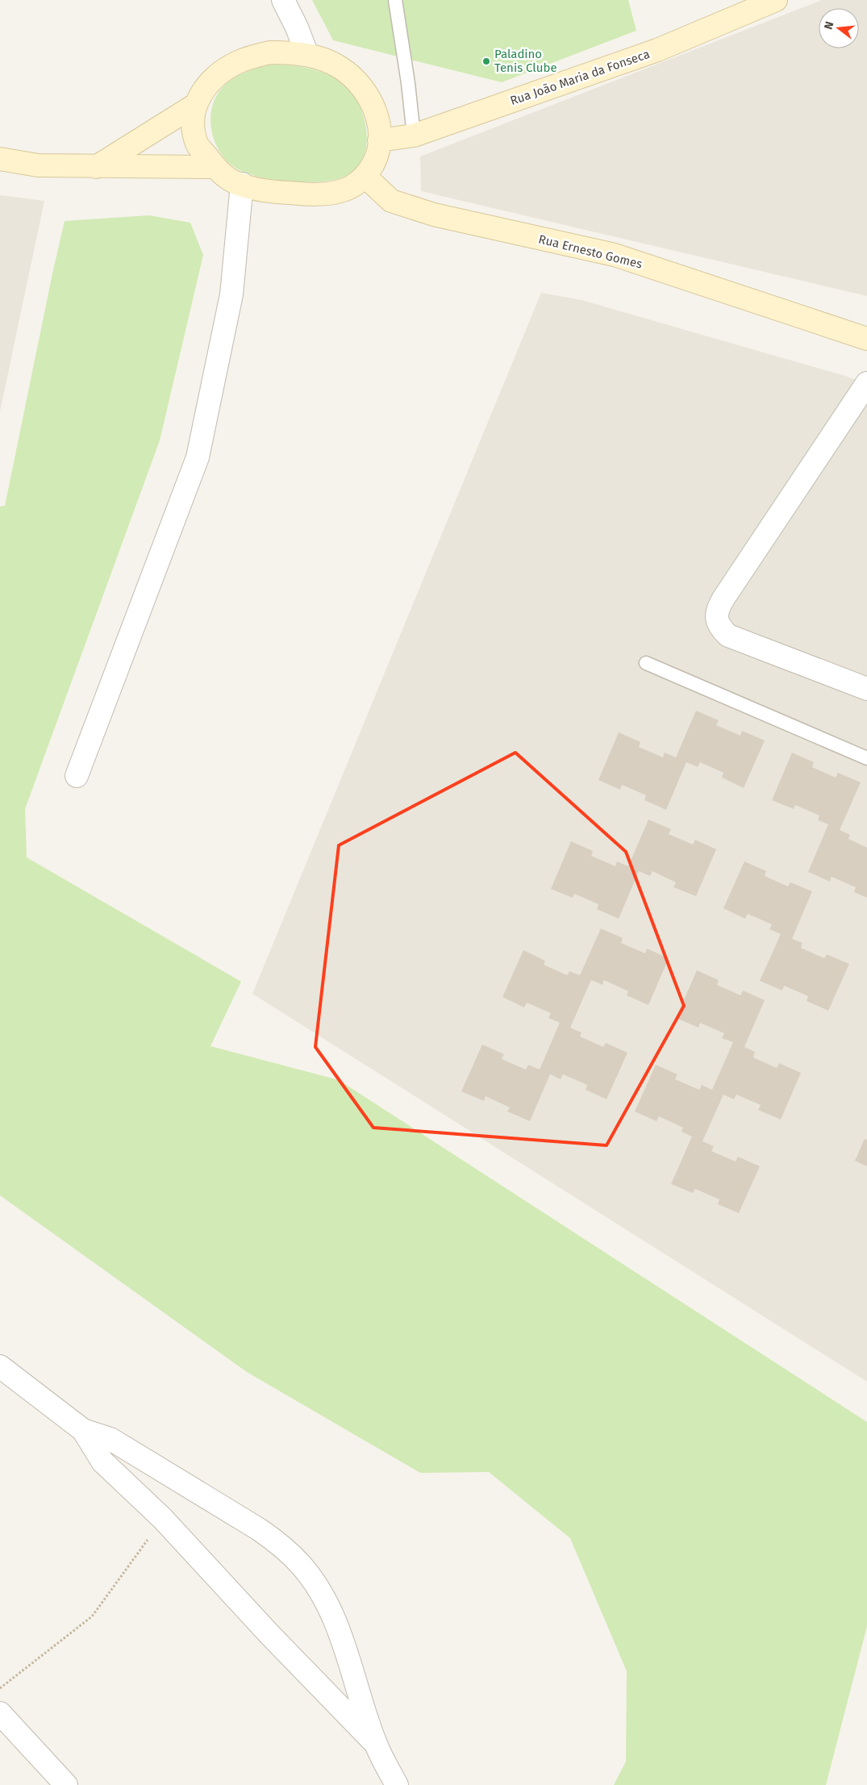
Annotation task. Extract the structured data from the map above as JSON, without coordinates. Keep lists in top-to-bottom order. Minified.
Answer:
{"streets":{"main road":["Rua João Maria da Fonseca","Rua Ernesto Gomes"]},"places":["Paladino Tenis Clube"],"north":"left"}
